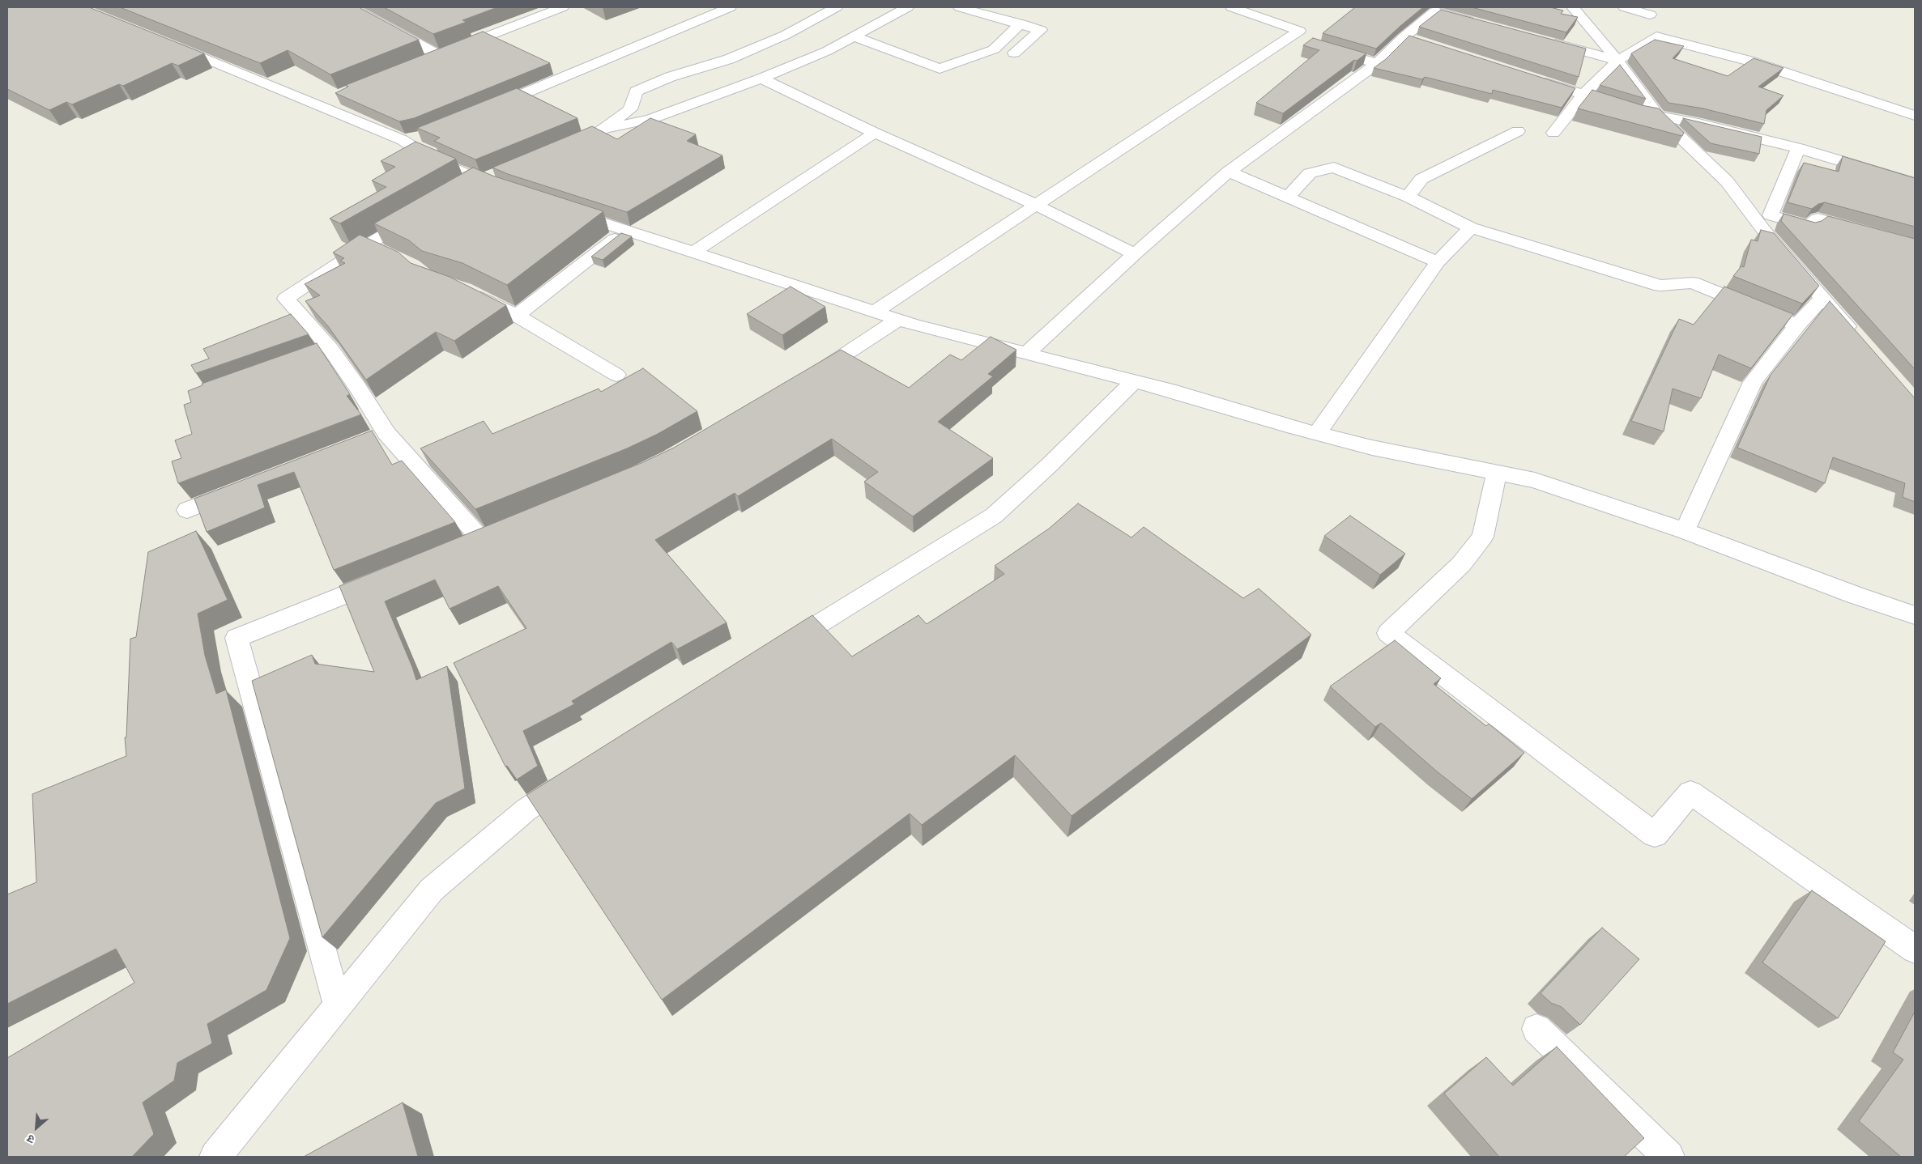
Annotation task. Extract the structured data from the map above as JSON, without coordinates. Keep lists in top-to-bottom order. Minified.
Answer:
{"north":"bottom left"}
